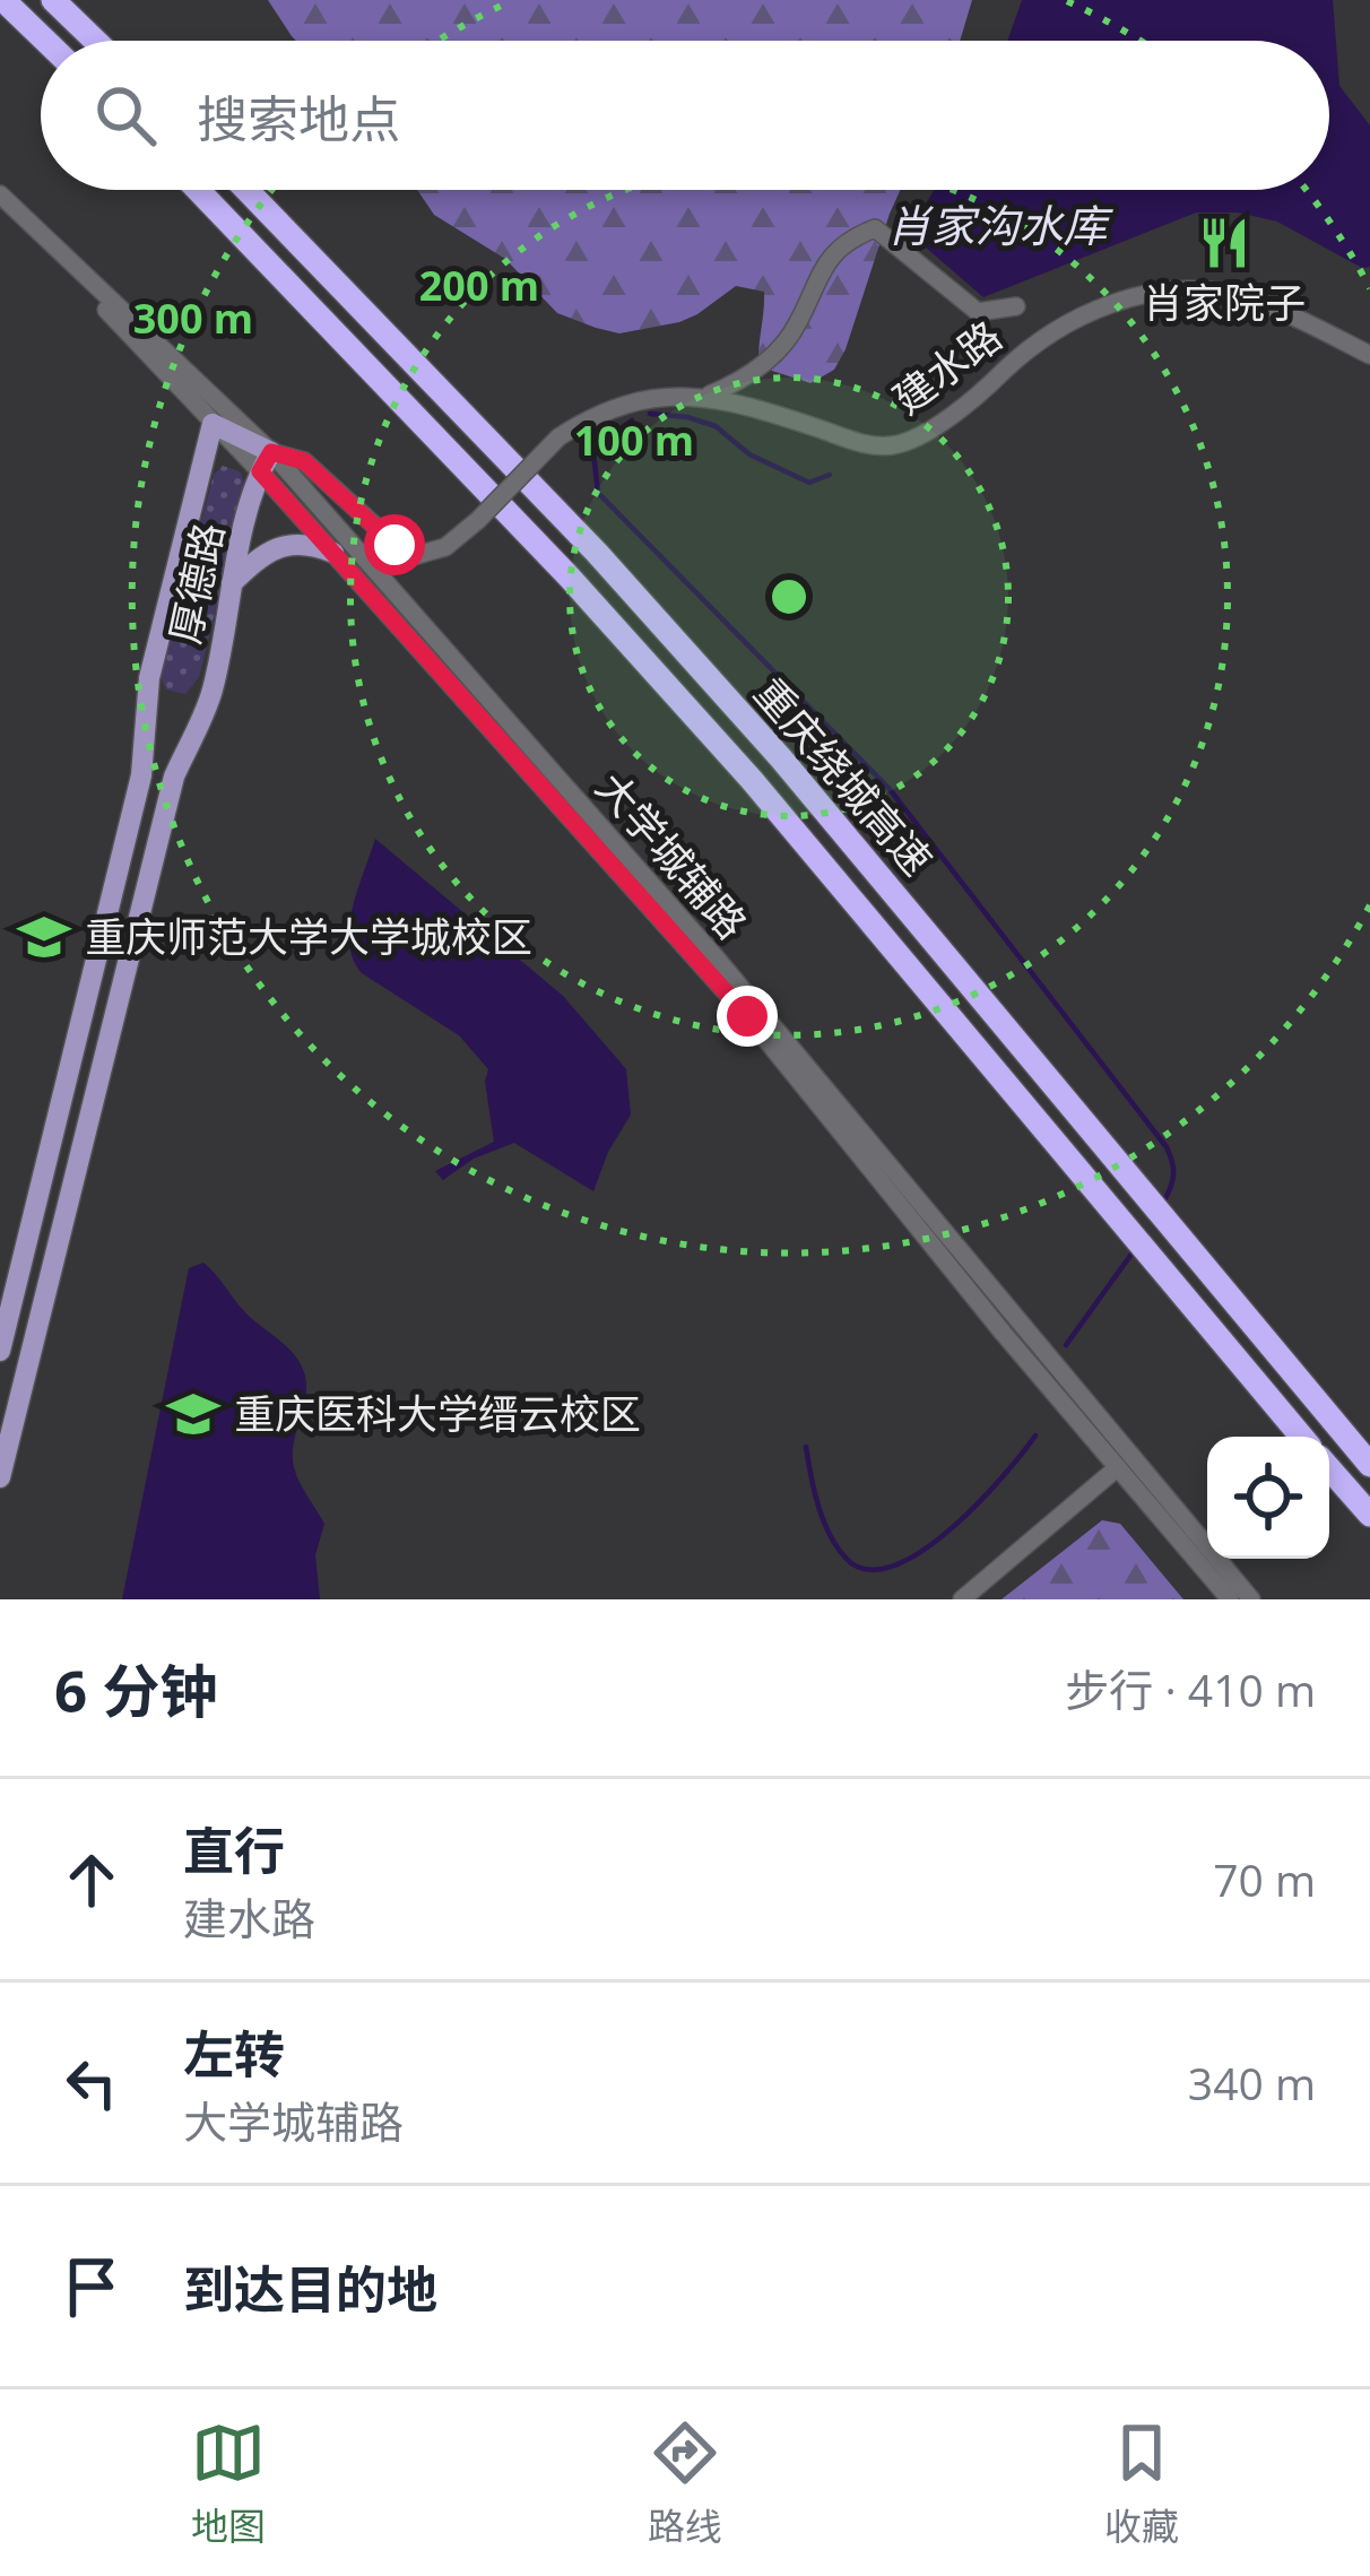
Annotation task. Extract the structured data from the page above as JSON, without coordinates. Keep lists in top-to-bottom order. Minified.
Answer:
{"streets":{"highway":["重庆绕城高速"],"main road":["厚德路"],"street":["建水路","大学城辅路"]},"crossings":[["建水路","厚德路"],["建水路","大学城辅路"],["厚德路","大学城辅路"]],"water":["肖家沟水库"],"places":{"restaurant":["肖家院子"],"school or university":["重庆师范大学大学城校区","重庆医科大学缙云校区"]},"page":{"search":"搜索地点","heading":["6 分钟","步行 · 410 m"],"list":[["直行","建水路","70 m"],["左转","大学城辅路","340 m"],"到达目的地"],"nav":["地图","路线","收藏"]},"rings":["200 m","300 m","100 m"]}
